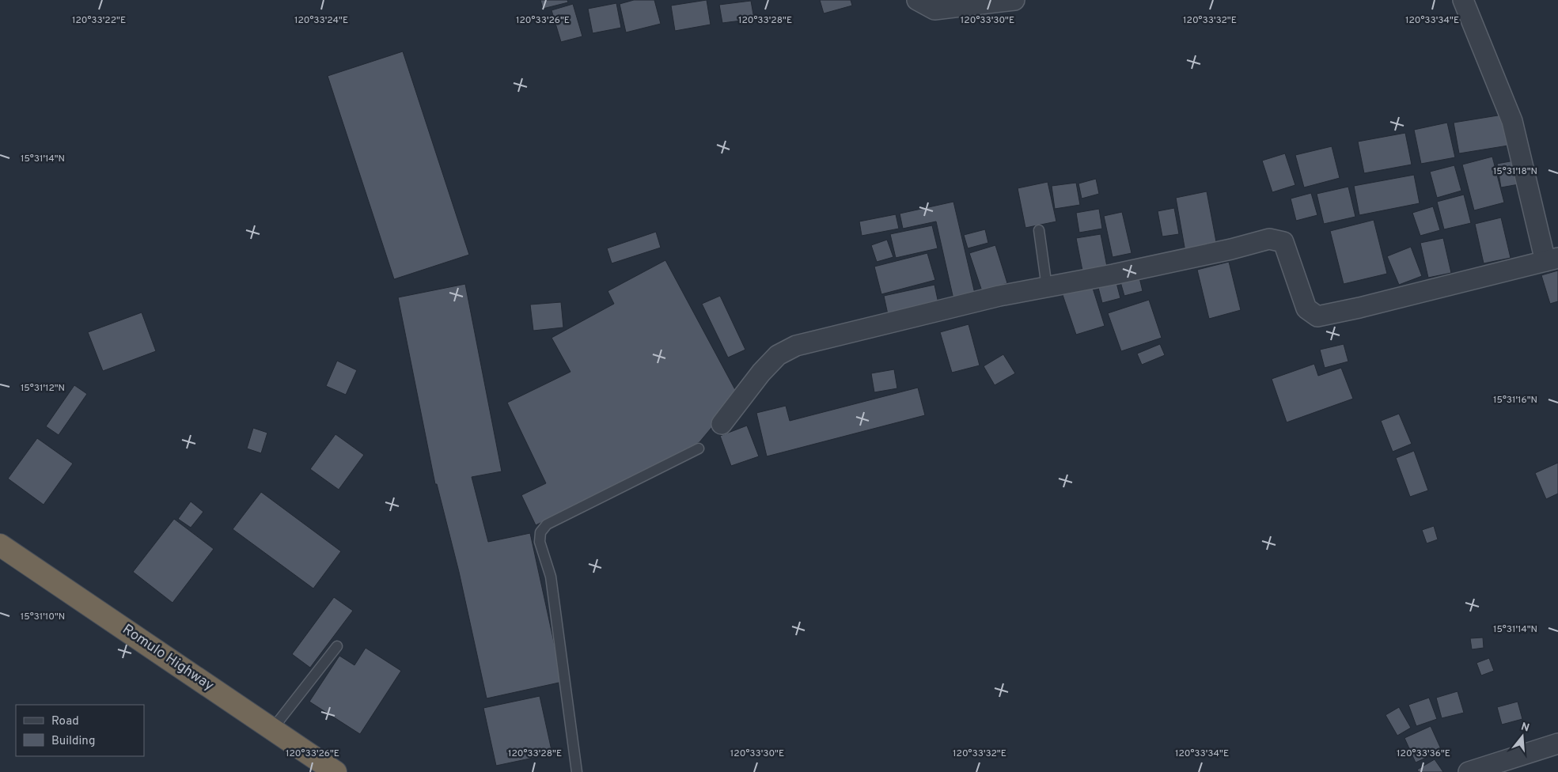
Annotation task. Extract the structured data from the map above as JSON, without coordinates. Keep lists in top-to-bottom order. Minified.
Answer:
{"streets":{"highway":["Romulo Highway"]},"legend":["Road","Building"],"north":"top","coordinates":["120°33'22\"E","120°33'24\"E","120°33'26\"E","120°33'28\"E","120°33'30\"E","120°33'32\"E","120°33'34\"E","15°31'14\"N","15°31'18\"N","15°31'12\"N","15°31'16\"N","15°31'10\"N","120°33'36\"E"]}
